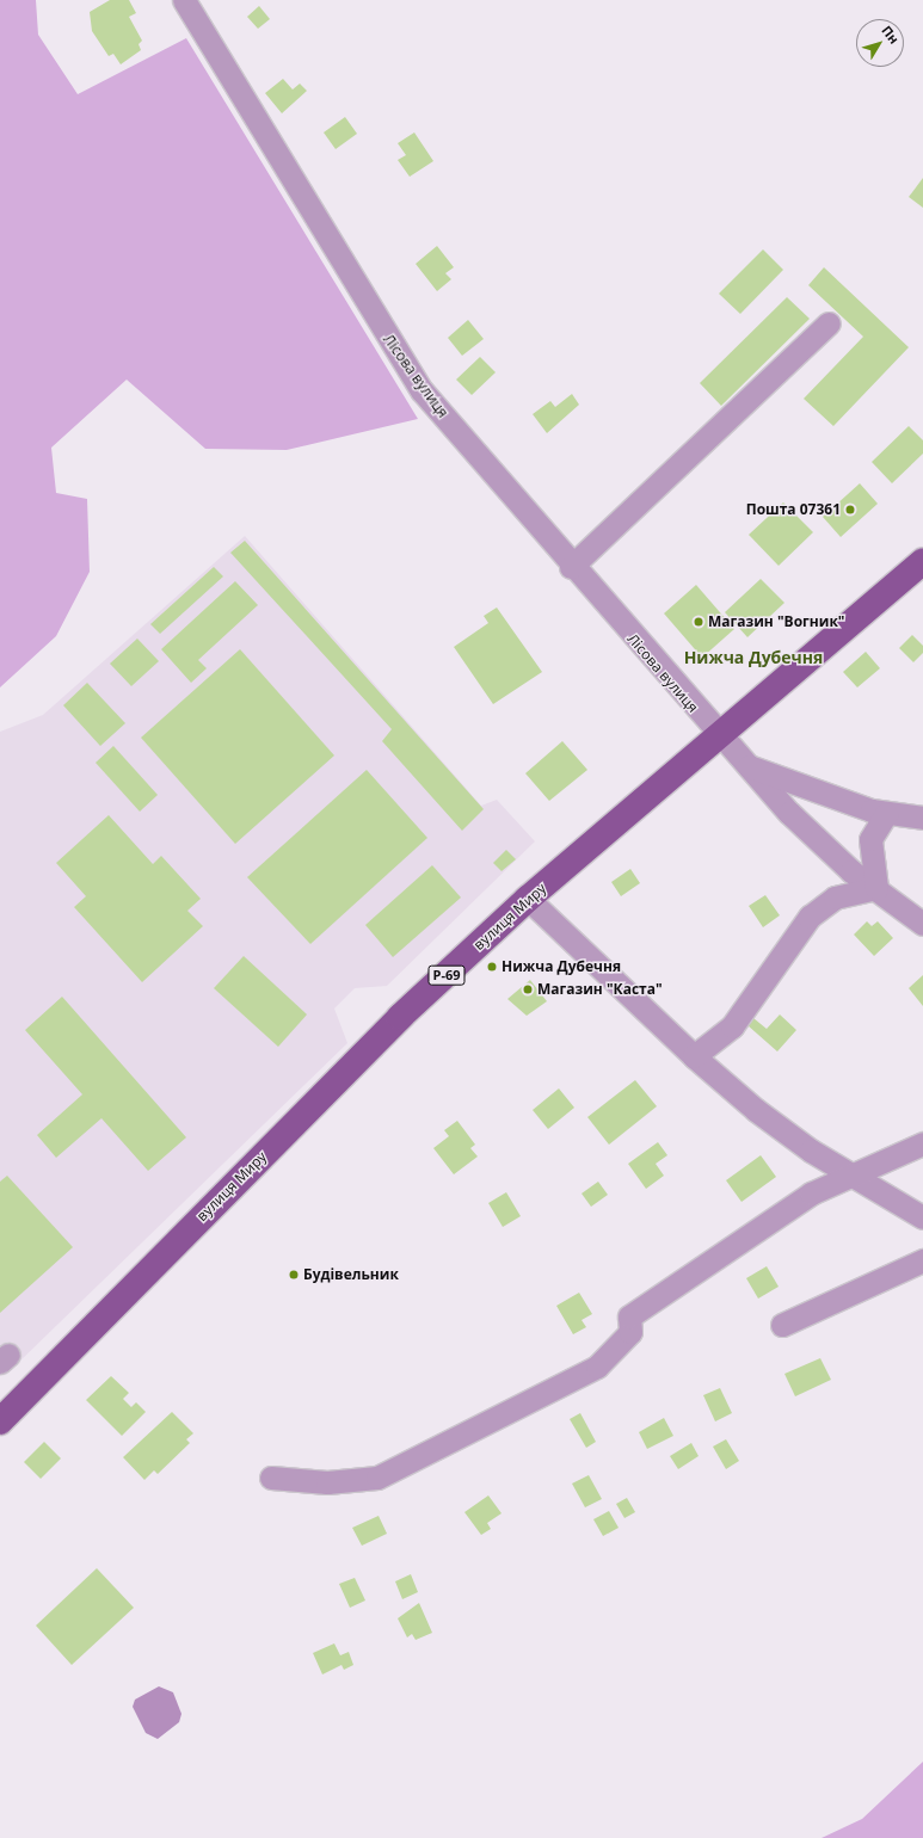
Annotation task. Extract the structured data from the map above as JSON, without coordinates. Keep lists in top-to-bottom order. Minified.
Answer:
{"streets":{"main road":["вулиця Миру","Р-69"],"street":["Лісова вулиця"]},"crossings":[["Лісова вулиця","вулиця Миру"]],"districts":["Нижча Дубечня"],"places":["Пошта 07361","Магазин \"Вогник\"","Нижча Дубечня","Магазин \"Каста\"","Будівельник"],"north":"top right"}
